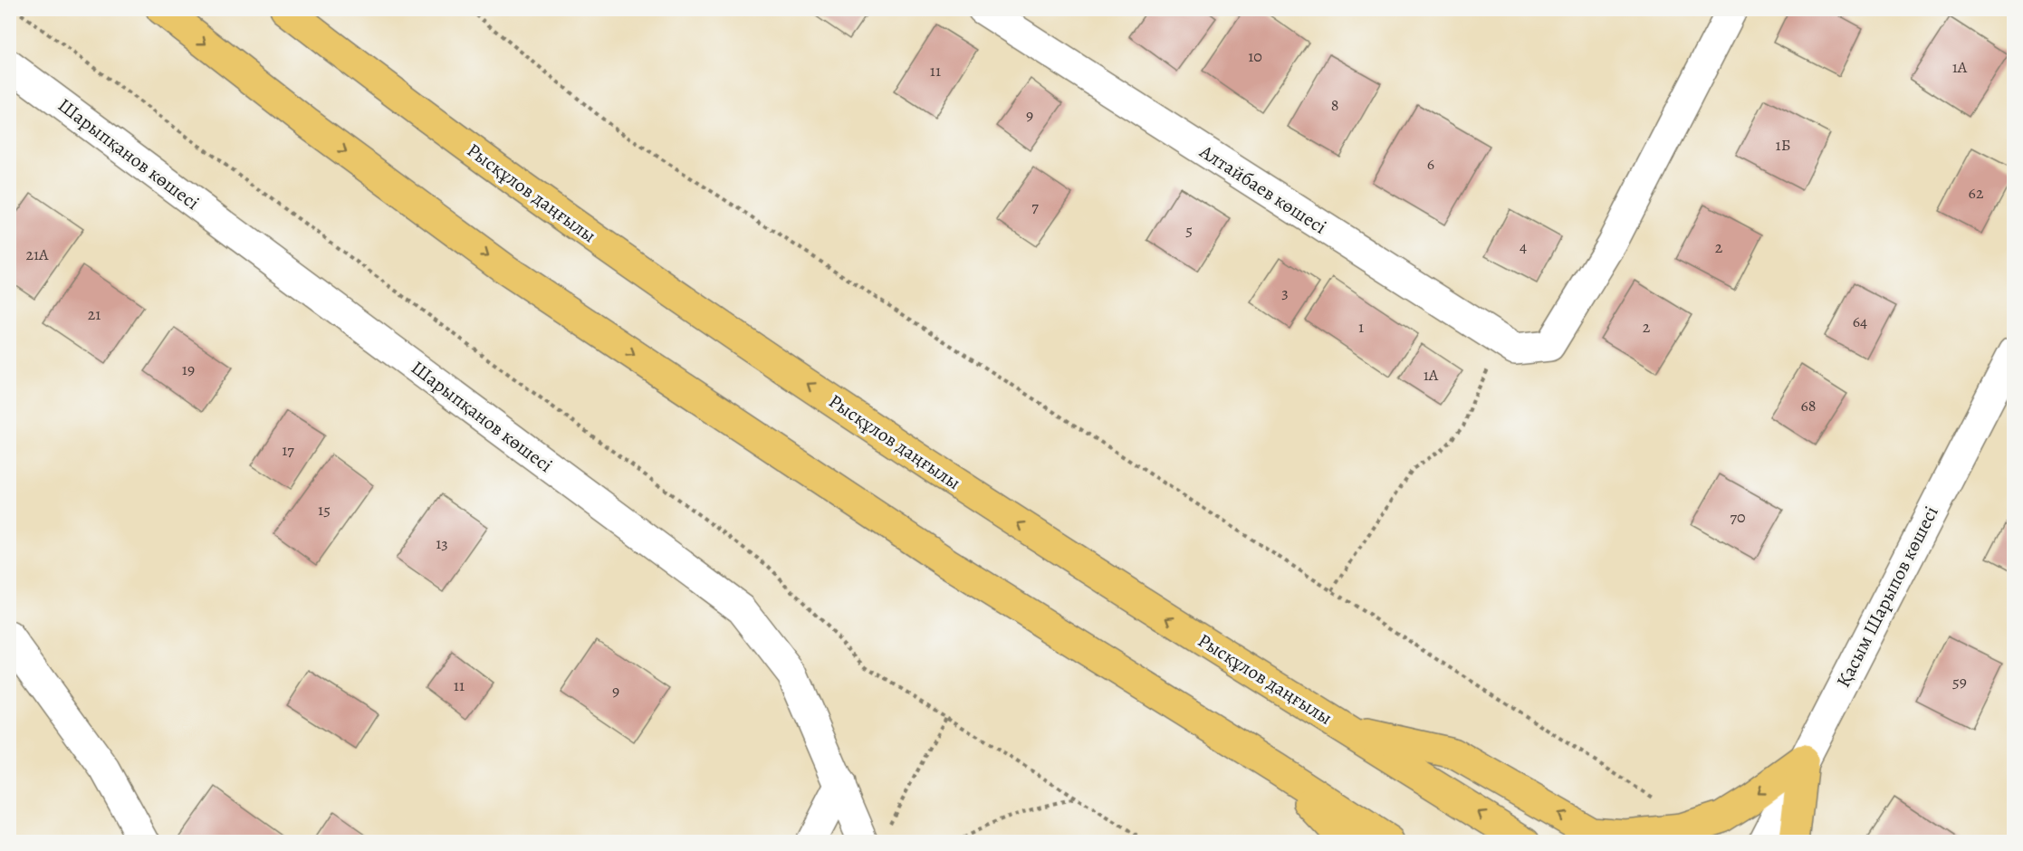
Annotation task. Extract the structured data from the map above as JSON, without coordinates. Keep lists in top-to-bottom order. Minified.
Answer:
{"streets":{"main road":["Рысқұлов даңғылы"],"street":["Шарыпқанов көшесі","Алтайбаев көшесі","Қасым Шарыпов көшесі"]},"house_numbers":["10","1А","11","8","9","1Б","6","62","7","5","4","2","21А","3","21","64","1","2","19","1А","68","17","15","70","13","59","11","9"]}
